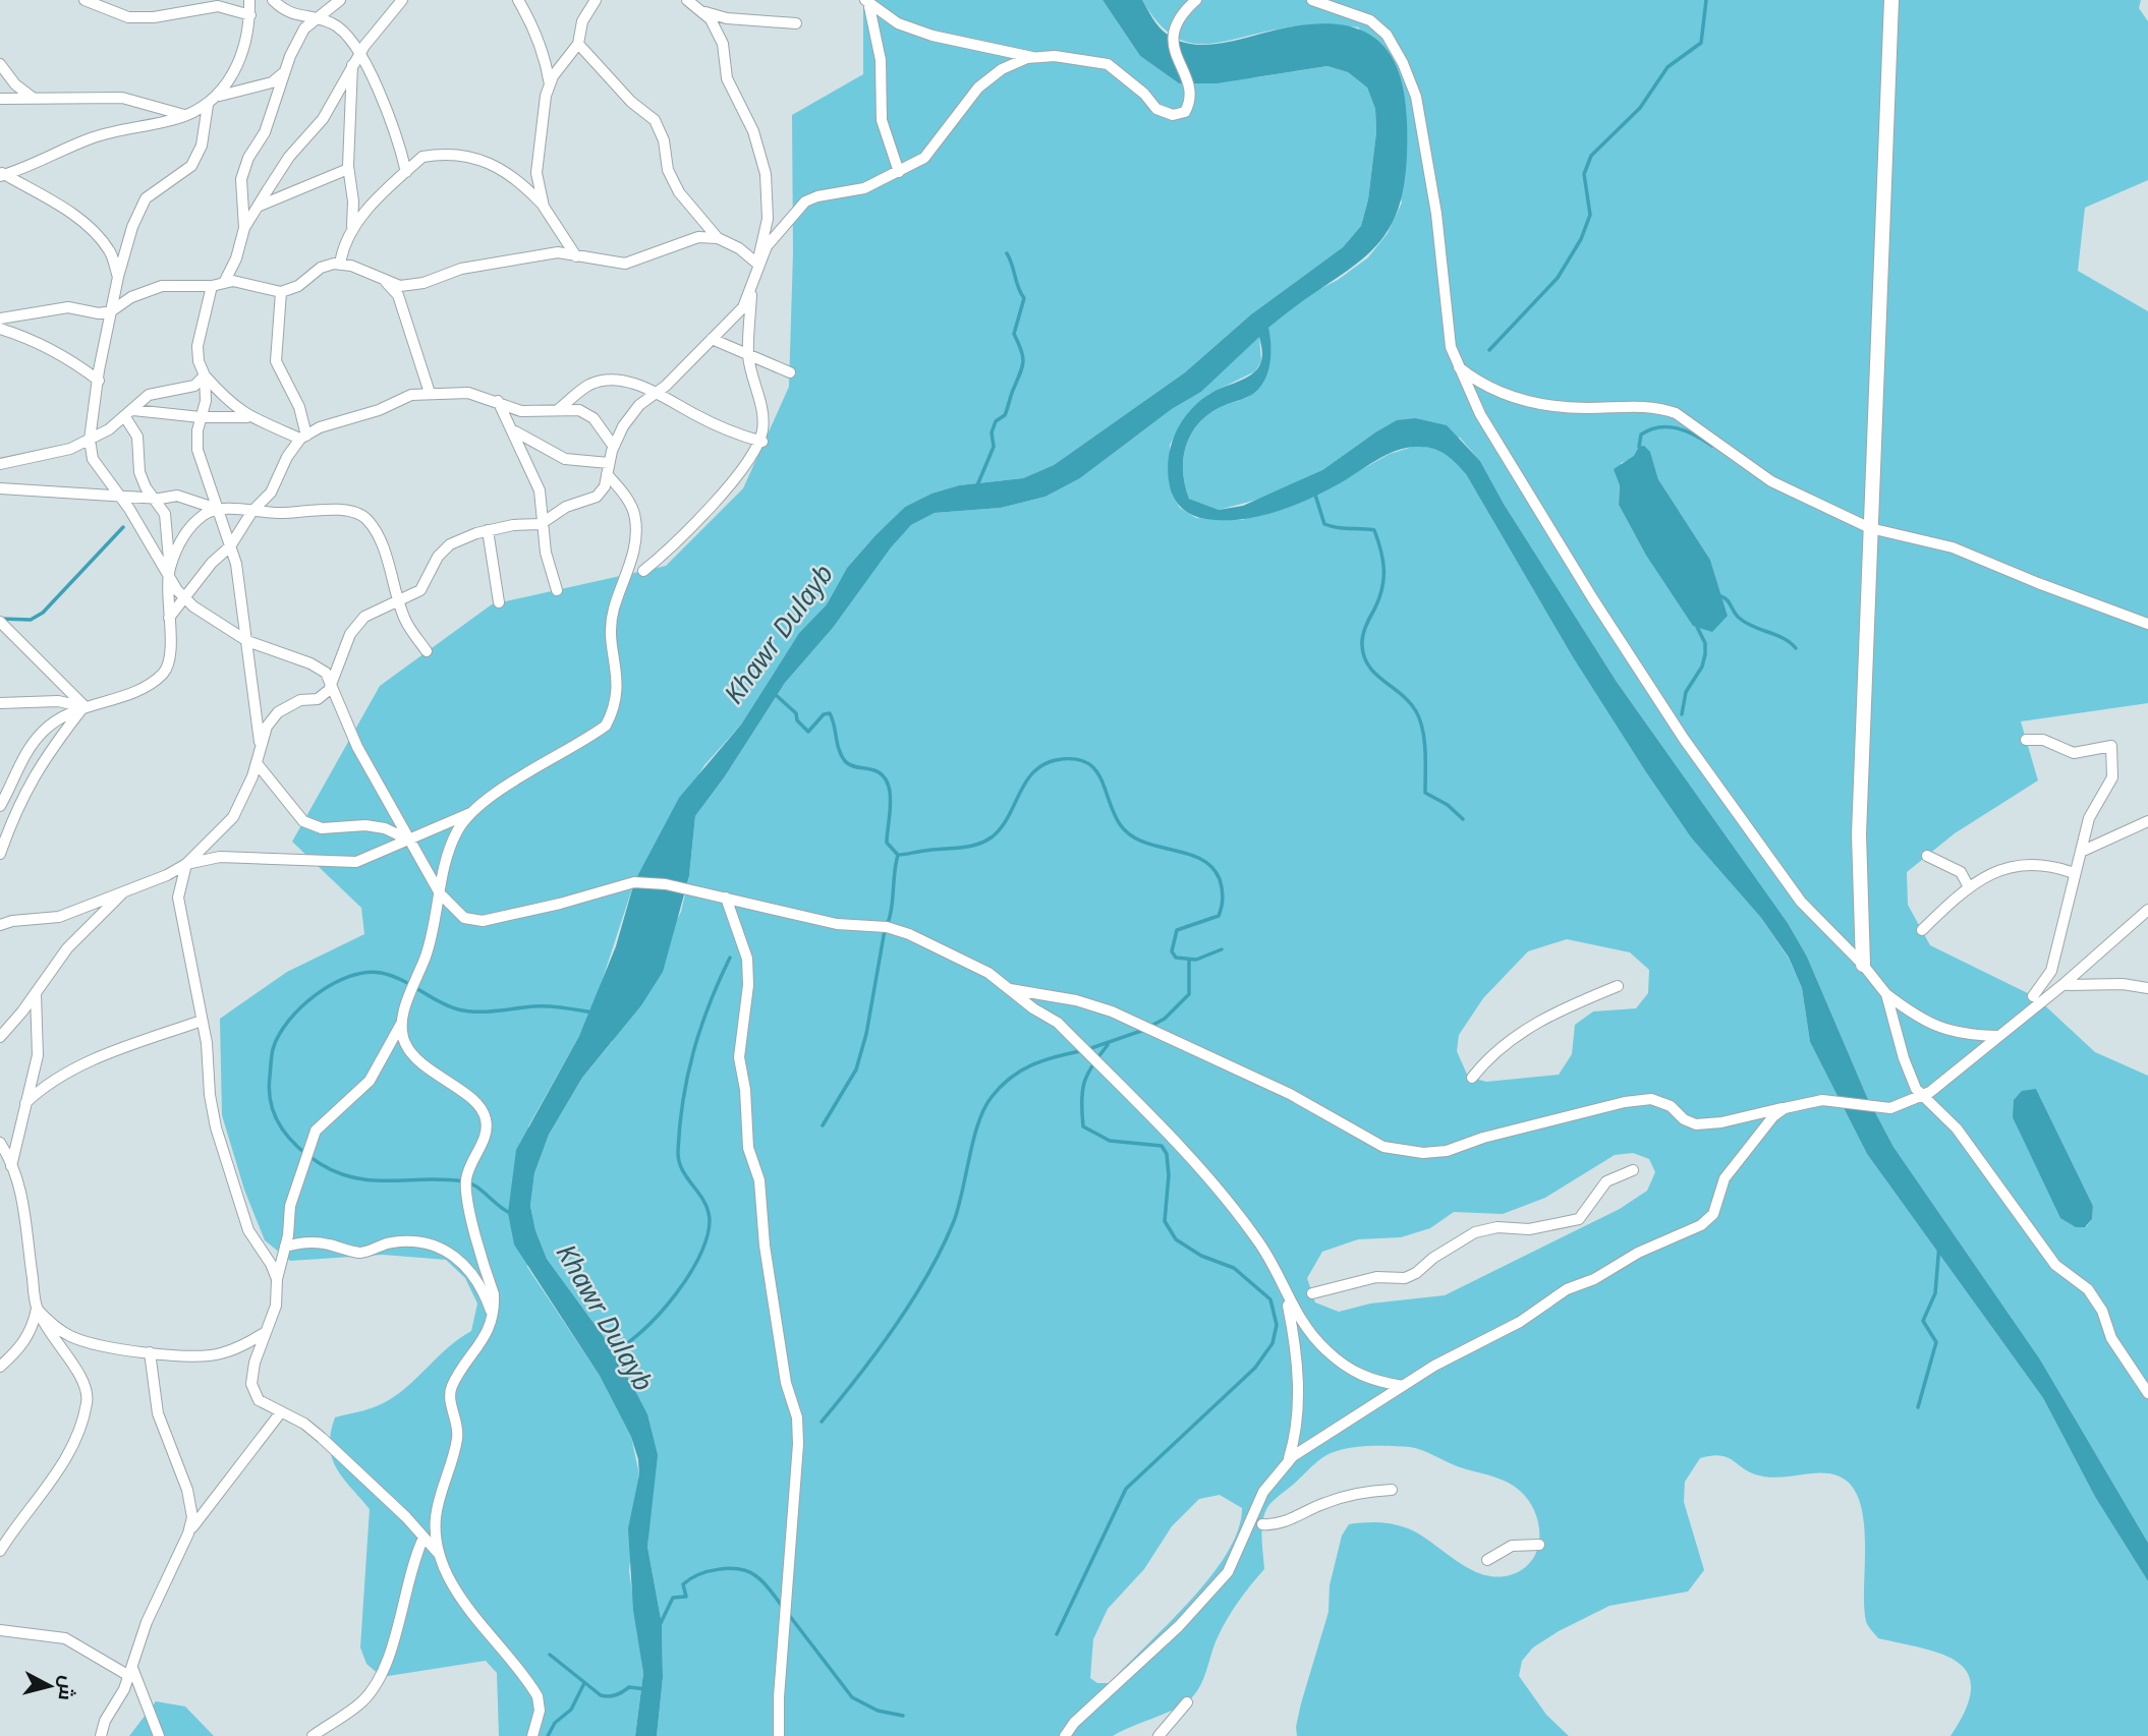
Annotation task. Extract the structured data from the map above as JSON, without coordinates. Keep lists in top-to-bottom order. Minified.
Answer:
{"water":["Khawr Dulayb"],"north":"right"}
